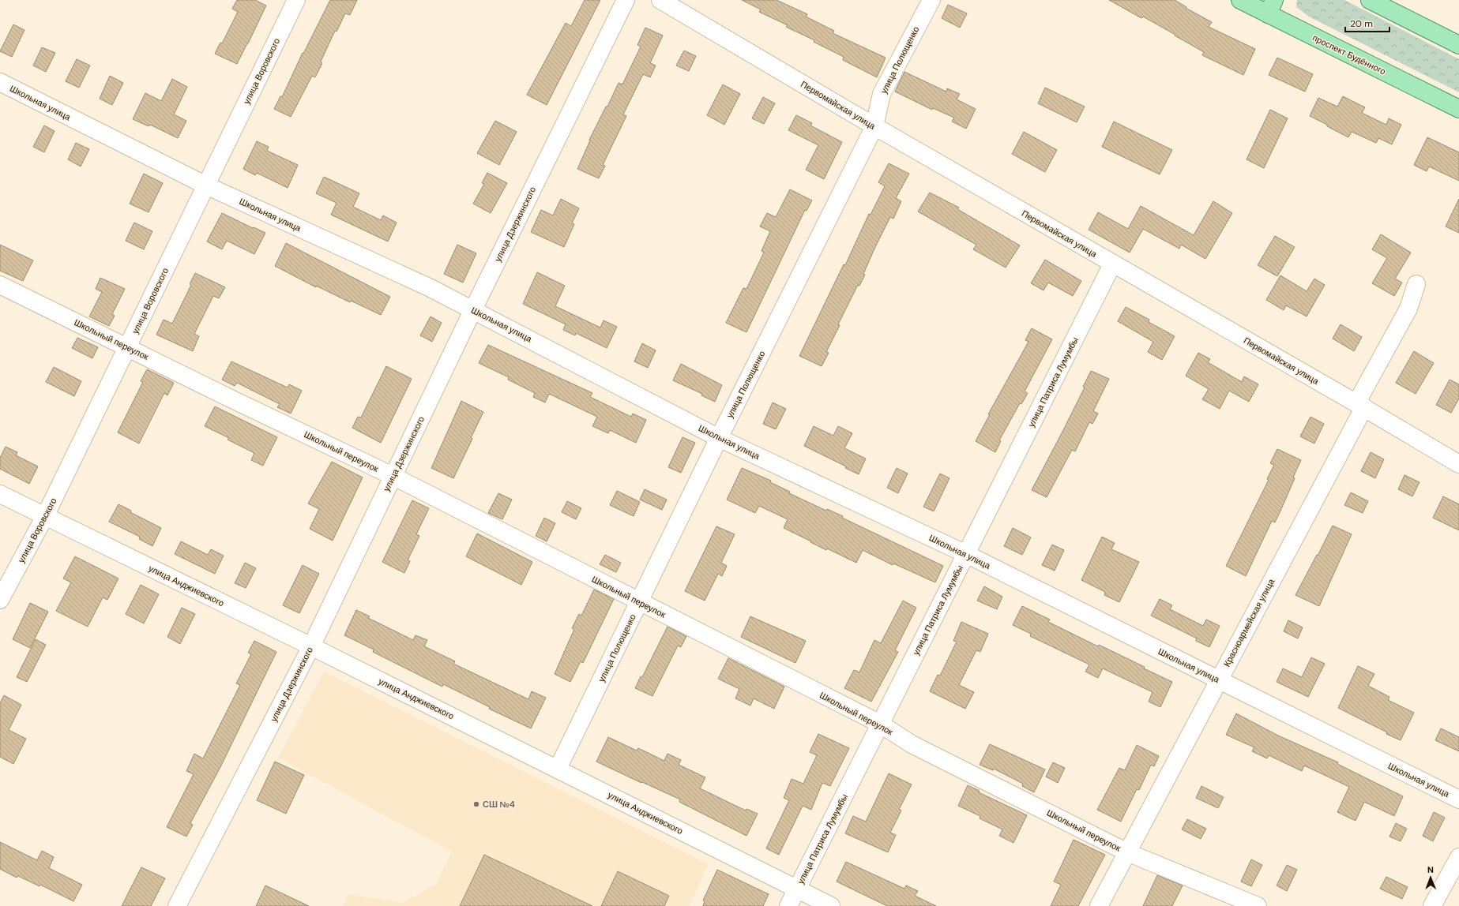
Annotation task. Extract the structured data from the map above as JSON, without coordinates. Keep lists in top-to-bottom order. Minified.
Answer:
{"streets":{"main road":["проспект Будённого"],"street":["улица Полющенко","улица Воровского","Школьная улица","Первомайская улица","улица Дзержинского","Школьный переулок","улица Патриса Лумумбы","улица Анджиевского","Красноармейская улица"]},"crossings":[["улица Полющенко","Школьная улица"],["улица Полющенко","Первомайская улица"],["улица Полющенко","Школьный переулок"],["улица Полющенко","улица Анджиевского"],["улица Воровского","Школьная улица"],["улица Воровского","Школьный переулок"],["улица Воровского","улица Анджиевского"],["Школьная улица","улица Дзержинского"],["Школьная улица","улица Патриса Лумумбы"],["Школьная улица","Красноармейская улица"],["Первомайская улица","улица Патриса Лумумбы"],["Первомайская улица","Красноармейская улица"],["улица Дзержинского","Школьный переулок"],["улица Дзержинского","улица Анджиевского"],["Школьный переулок","улица Патриса Лумумбы"],["Школьный переулок","Красноармейская улица"],["улица Патриса Лумумбы","улица Анджиевского"]],"places":["СШ №4"],"scale_bar":"20 m","north":"top"}
